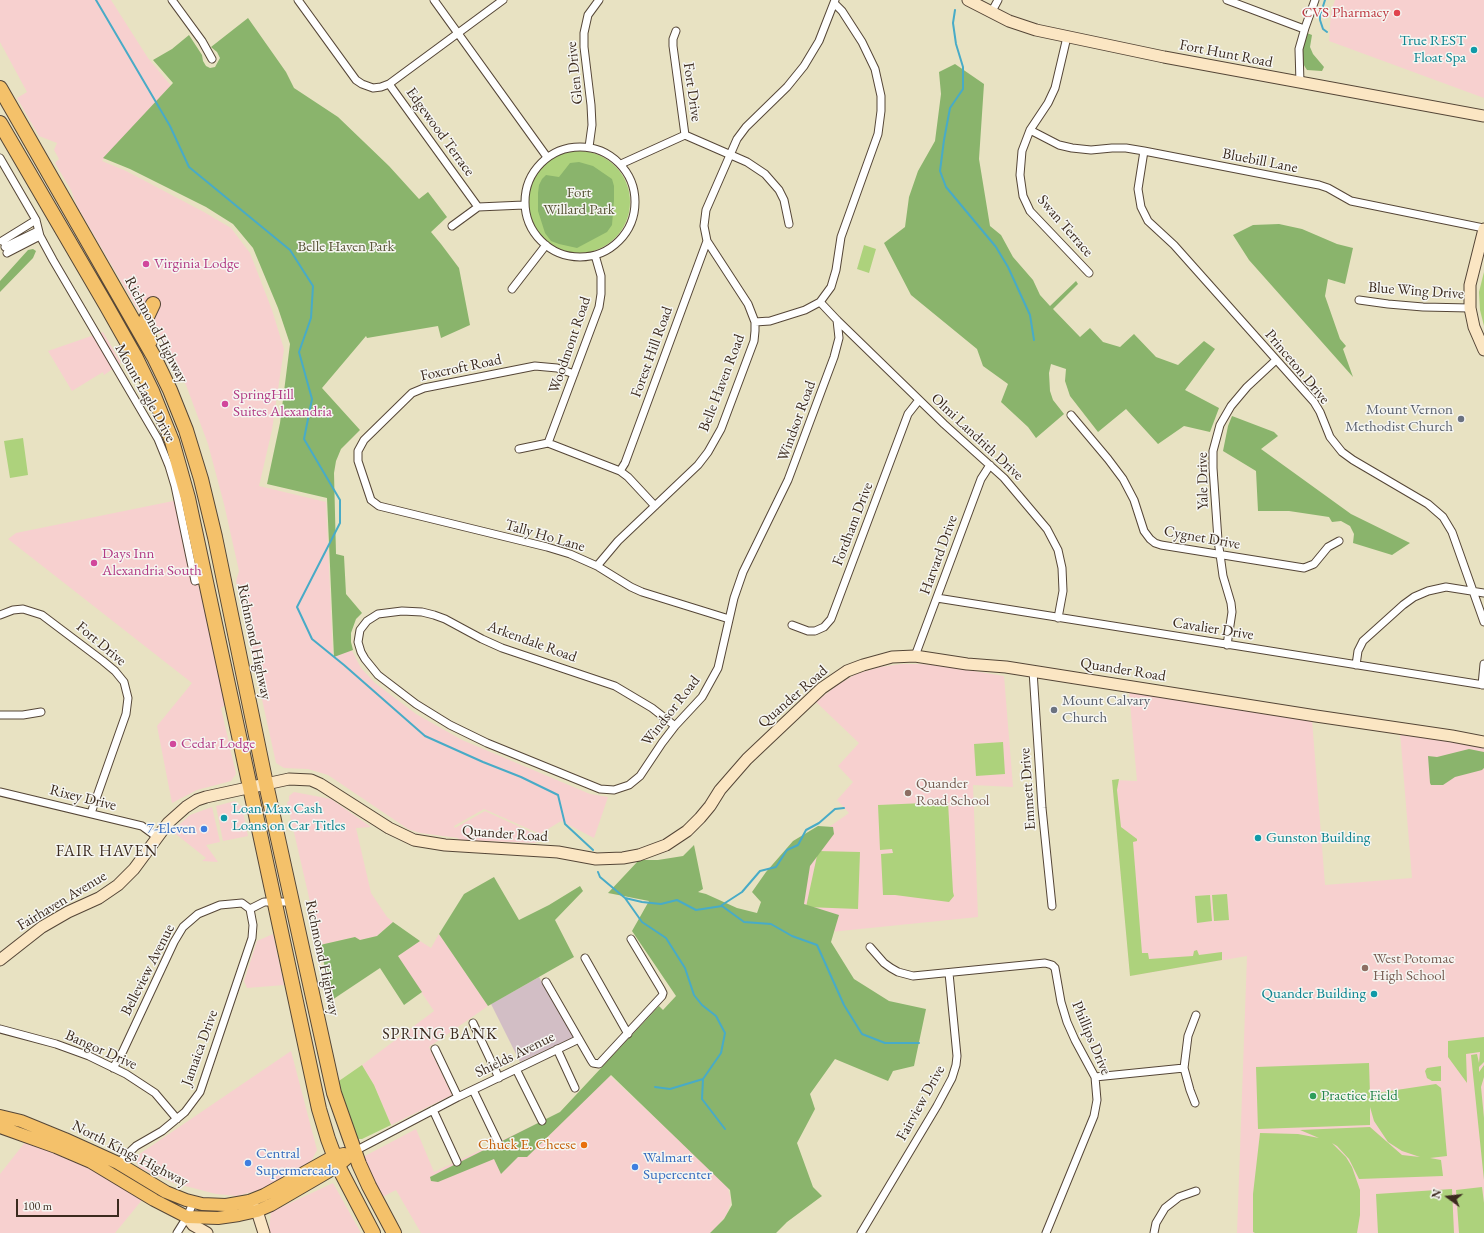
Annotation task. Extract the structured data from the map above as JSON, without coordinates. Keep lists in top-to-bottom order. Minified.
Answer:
{"streets":{"highway":["Richmond Highway"],"main road":["North Kings Highway"],"street":["Fort Hunt Road","Glen Drive","Fort Drive","Edgewood Terrace","Bluebill Lane","Swan Terrace","Blue Wing Drive","Woodmont Road","Forest Hill Road","Princeton Drive","Foxcroft Road","Belle Haven Road","Mount Eagle Drive","Windsor Road","Olmi Landrith Drive","Yale Drive","Fordham Drive","Tally Ho Lane","Cygnet Drive","Harvard Drive","Cavalier Drive","Arkendale Road","Quander Road","Emmett Drive","Rixey Drive","Fairhaven Avenue","Belleview Avenue","Phillips Drive","Jamaica Drive","Bangor Drive","Shields Avenue","Fairview Drive"]},"crossings":[["Fort Hunt Road","Swan Terrace"],["Glen Drive","Fort Drive"],["Glen Drive","Woodmont Road"],["Fort Drive","Woodmont Road"],["Fort Drive","Rixey Drive"],["Bluebill Lane","Swan Terrace"],["Bluebill Lane","Princeton Drive"],["Richmond Highway","Mount Eagle Drive"],["Richmond Highway","Quander Road"],["Richmond Highway","Fairhaven Avenue"],["Richmond Highway","Shields Avenue"],["Richmond Highway","North Kings Highway"],["Woodmont Road","Foxcroft Road"],["Forest Hill Road","Belle Haven Road"],["Princeton Drive","Yale Drive"],["Foxcroft Road","Tally Ho Lane"],["Belle Haven Road","Tally Ho Lane"],["Windsor Road","Olmi Landrith Drive"],["Windsor Road","Tally Ho Lane"],["Windsor Road","Arkendale Road"],["Olmi Landrith Drive","Fordham Drive"],["Olmi Landrith Drive","Harvard Drive"],["Olmi Landrith Drive","Cavalier Drive"],["Yale Drive","Cygnet Drive"],["Yale Drive","Cavalier Drive"],["Harvard Drive","Cavalier Drive"],["Harvard Drive","Quander Road"],["Quander Road","Emmett Drive"],["Quander Road","Fairhaven Avenue"],["Rixey Drive","Fairhaven Avenue"],["Belleview Avenue","Jamaica Drive"],["Belleview Avenue","Bangor Drive"],["Phillips Drive","Fairview Drive"],["Jamaica Drive","Bangor Drive"],["Jamaica Drive","North Kings Highway"],["Shields Avenue","North Kings Highway"]],"districts":["FAIR HAVEN","SPRING BANK"],"parks":["Fort Willard Park","Belle Haven Park"],"places":["CVS Pharmacy","True REST Float Spa","Virginia Lodge","SpringHill Suites Alexandria","Mount Vernon Methodist Church","Days Inn Alexandria South","Mount Calvary Church","Cedar Lodge","Quander Road School","Loan Max Cash Loans on Car Titles","7-Eleven","Gunston Building","West Potomac High School","Quander Building","Practice Field","Chuck E. Cheese","Central Supermercado","Walmart Supercenter"],"scale_bar":"100 m","north":"left"}
